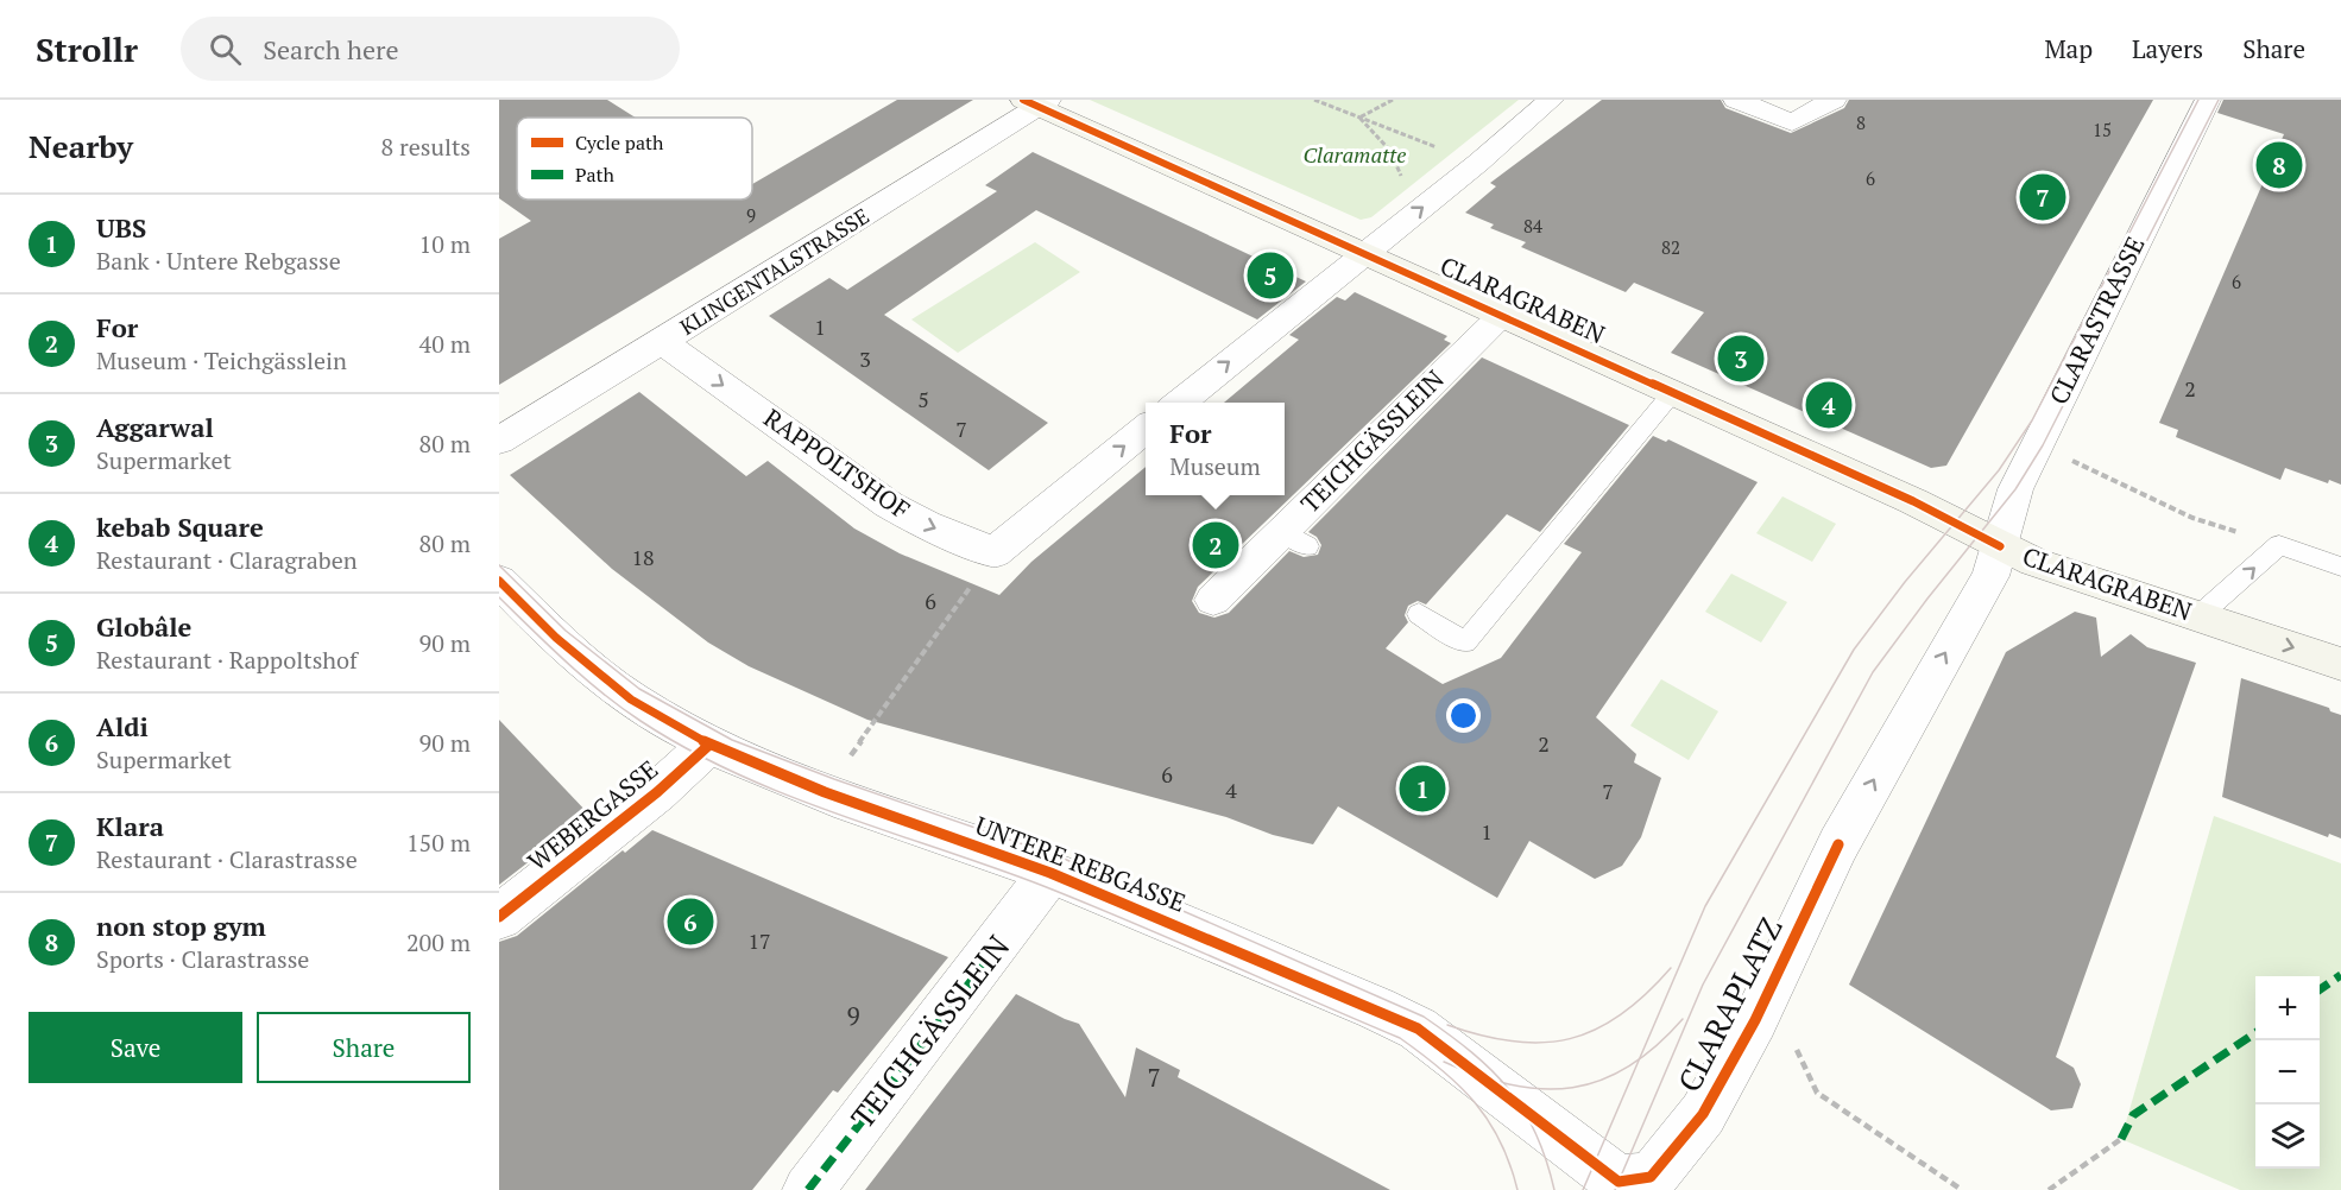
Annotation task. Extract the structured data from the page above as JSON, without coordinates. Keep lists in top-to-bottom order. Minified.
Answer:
{"streets":{"street":["KLINGENTALSTRASSE","CLARAGRABEN","CLARASTRASSE","TEICHGÄSSLEIN","RAPPOLTSHOF","WEBERGASSE","UNTERE REBGASSE","CLARAPLATZ"]},"crossings":[["KLINGENTALSTRASSE","CLARAGRABEN"],["KLINGENTALSTRASSE","RAPPOLTSHOF"],["CLARAGRABEN","CLARASTRASSE"],["CLARAGRABEN","TEICHGÄSSLEIN"],["CLARAGRABEN","CLARAPLATZ"],["CLARASTRASSE","CLARAPLATZ"],["TEICHGÄSSLEIN","UNTERE REBGASSE"],["WEBERGASSE","UNTERE REBGASSE"],["UNTERE REBGASSE","CLARAPLATZ"]],"one_way":["RAPPOLTSHOF","CLARAPLATZ"],"parks":["Claramatte"],"house_numbers":["8","15","6","9","84","82","6","1","3","2","5","7","18","6","2","6","4","7","1","17","9","7"],"legend":["Cycle path","Path"],"page":{"header":"Strollr","search":"Search here","nav":["Map","Layers","Share"],"heading":["Nearby","8 results"],"pins":["8","7","5","3","4","2","1","6"],"list":[{"mark":"1","name":"UBS","note":"Bank · Untere Rebgasse","value":"10 m"},{"mark":"2","name":"For","note":"Museum · Teichgässlein","value":"40 m"},{"mark":"3","name":"Aggarwal","note":"Supermarket","value":"80 m"},{"mark":"4","name":"kebab Square","note":"Restaurant · Claragraben","value":"80 m"},{"mark":"5","name":"Globâle","note":"Restaurant · Rappoltshof","value":"90 m"},{"mark":"6","name":"Aldi","note":"Supermarket","value":"90 m"},{"mark":"7","name":"Klara","note":"Restaurant · Clarastrasse","value":"150 m"},{"mark":"8","name":"non stop gym","note":"Sports · Clarastrasse","value":"200 m"}],"popup":["For","Museum"],"map_buttons":["+","−"],"buttons":["Save","Share"]}}
